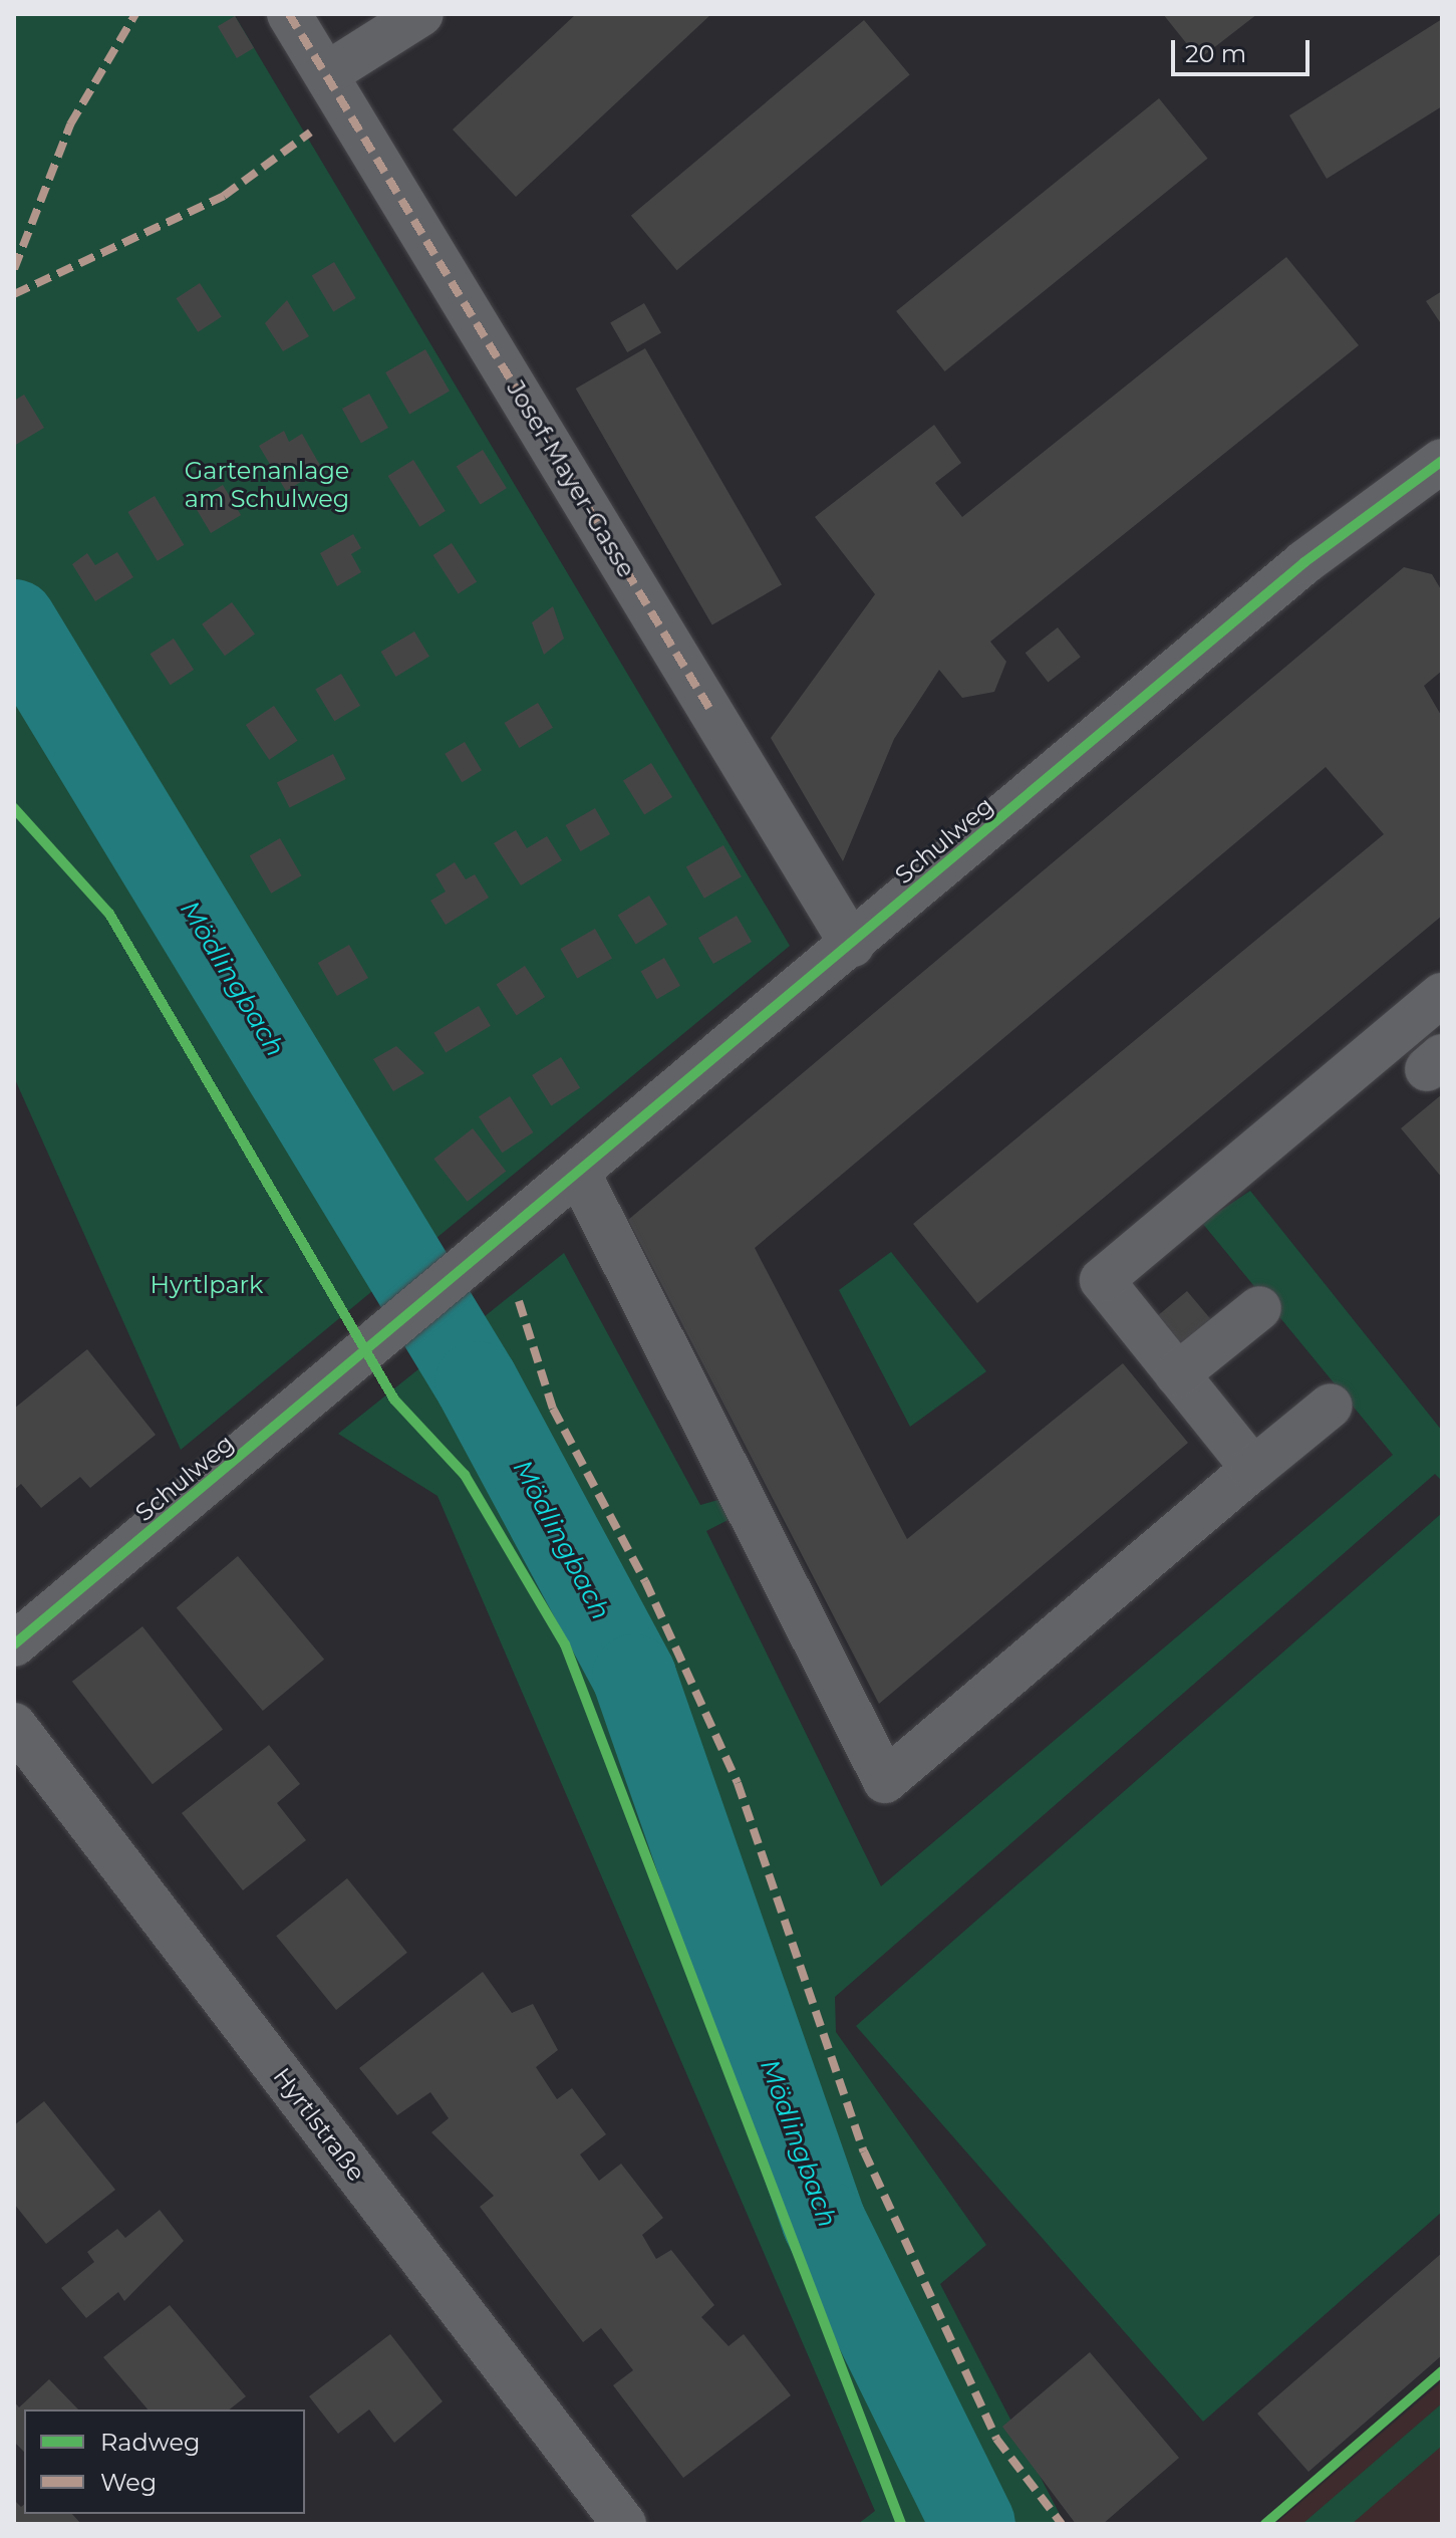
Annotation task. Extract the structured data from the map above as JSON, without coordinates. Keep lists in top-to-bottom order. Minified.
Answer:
{"streets":{"street":["Josef-Mayer-Gasse","Schulweg","Hyrtlstraße"]},"crossings":[["Josef-Mayer-Gasse","Schulweg"]],"water":["Mödlingbach"],"parks":["Gartenanlage am Schulweg","Hyrtlpark"],"legend":["Radweg","Weg"],"scale_bar":"20 m"}
